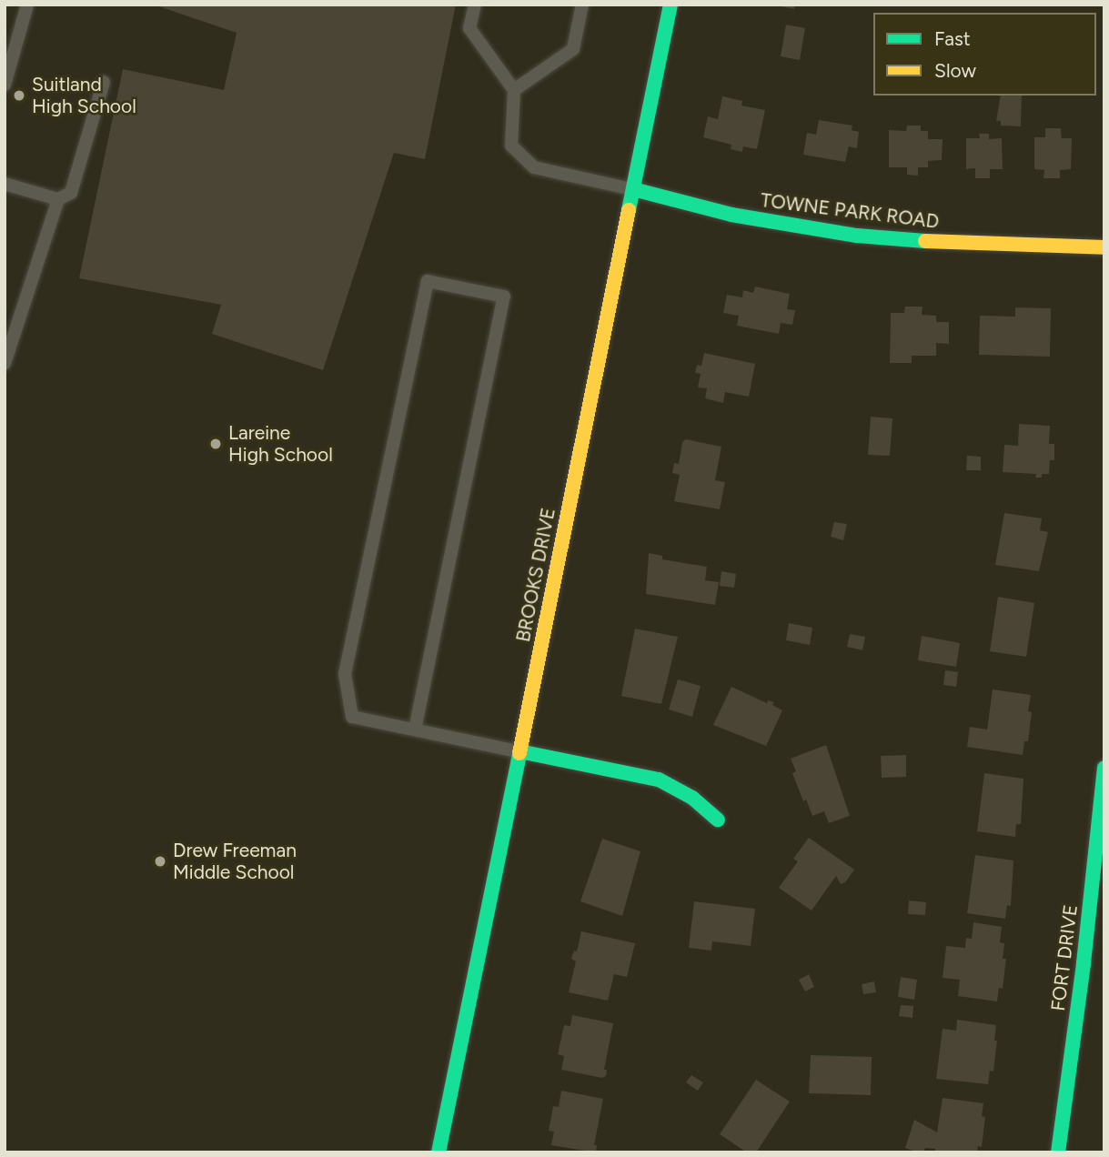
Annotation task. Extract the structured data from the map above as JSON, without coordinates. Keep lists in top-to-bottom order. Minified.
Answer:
{"streets":{"street":["TOWNE PARK ROAD","BROOKS DRIVE","FORT DRIVE"]},"crossings":[["TOWNE PARK ROAD","BROOKS DRIVE"]],"places":["Suitland High School","Lareine High School","Drew Freeman Middle School"],"legend":["Fast","Slow"]}
